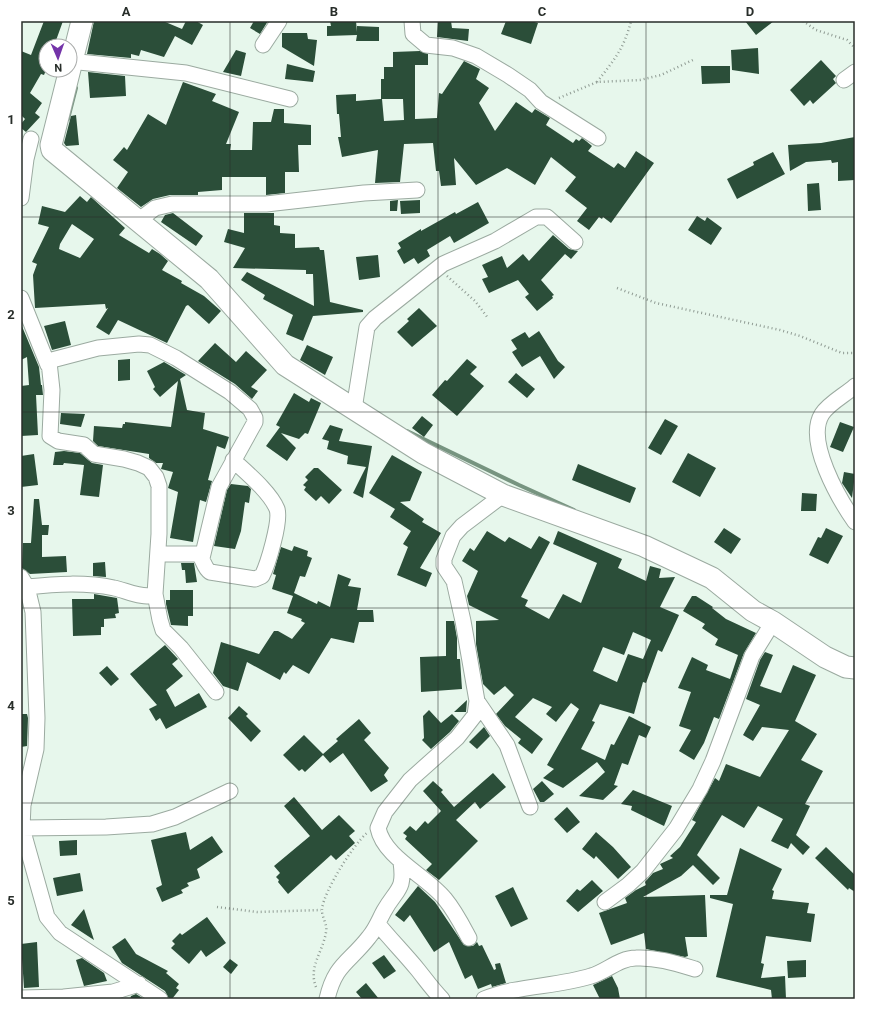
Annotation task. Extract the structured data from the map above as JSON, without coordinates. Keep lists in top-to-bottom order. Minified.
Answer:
{"north":"bottom","grid":{"columns":["A","B","C","D"],"rows":["1","2","3","4","5"]}}
